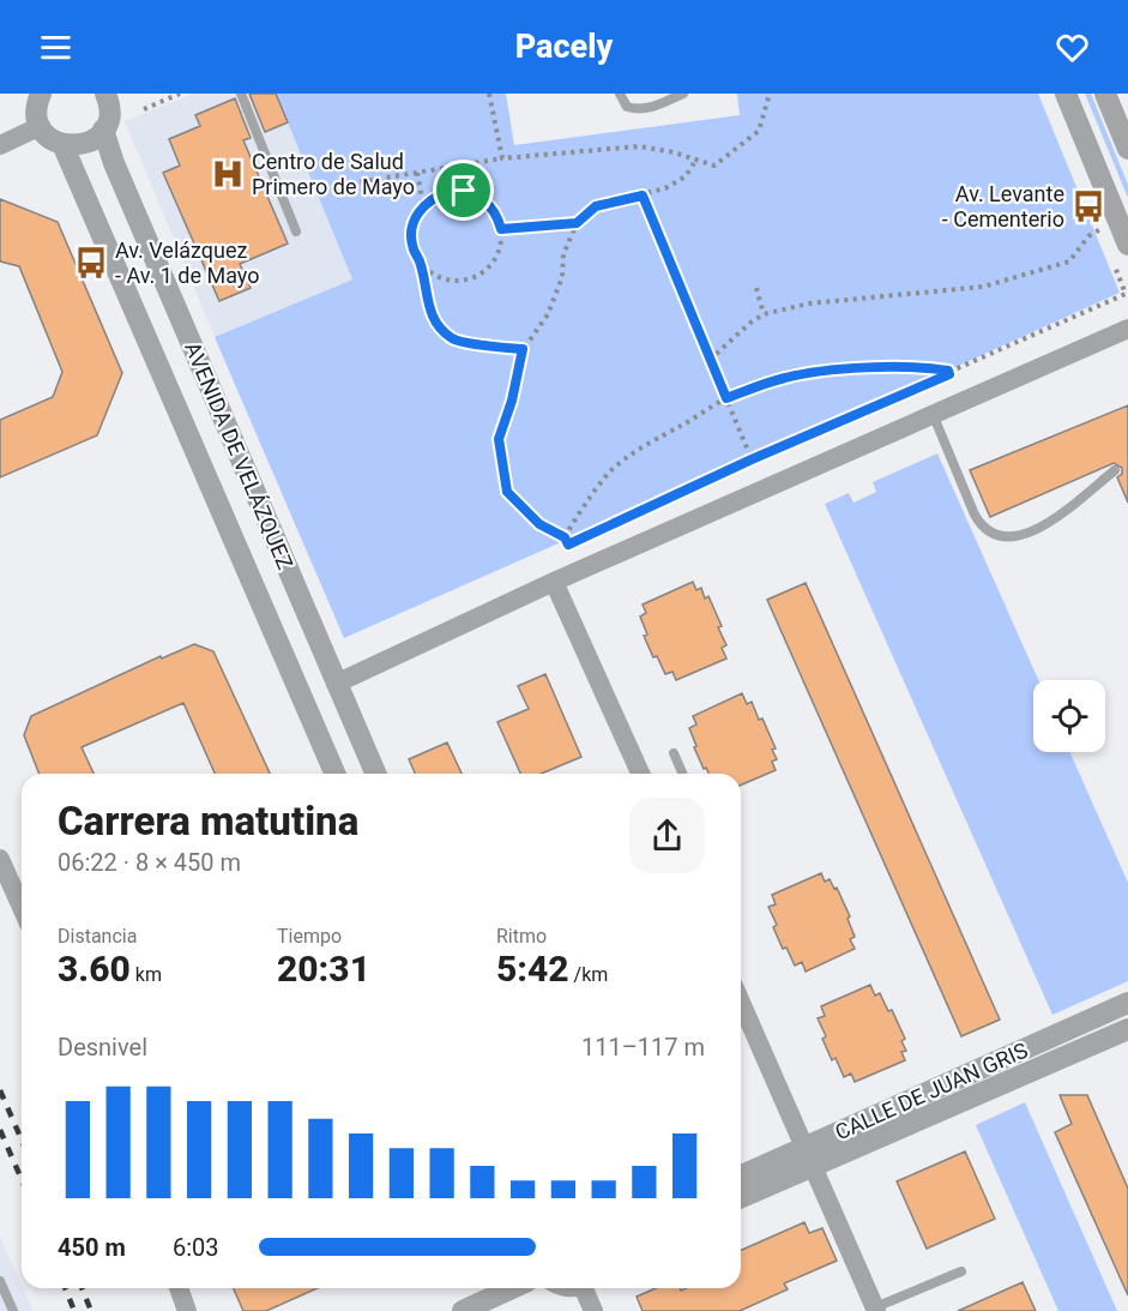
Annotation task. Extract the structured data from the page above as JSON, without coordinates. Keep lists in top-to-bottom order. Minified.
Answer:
{"streets":{"street":["AVENIDA DE VELÁZQUEZ","CALLE DE JUAN GRIS"]},"places":{"hospital":["Centro de Salud Primero de Mayo"],"bus stop":["Av. Levante - Cementerio","Av. Velázquez - Av. 1 de Mayo"]},"page":{"header":"Pacely","heading":["Carrera matutina","06:22 · 8 × 450 m"],"stats":[["Distancia","3.60 km"],["Tiempo","20:31"],["Ritmo","5:42 /km"]],"chart":["Desnivel","111–117 m"],"list":[{"name":"450 m","note":"6:03"}]}}
